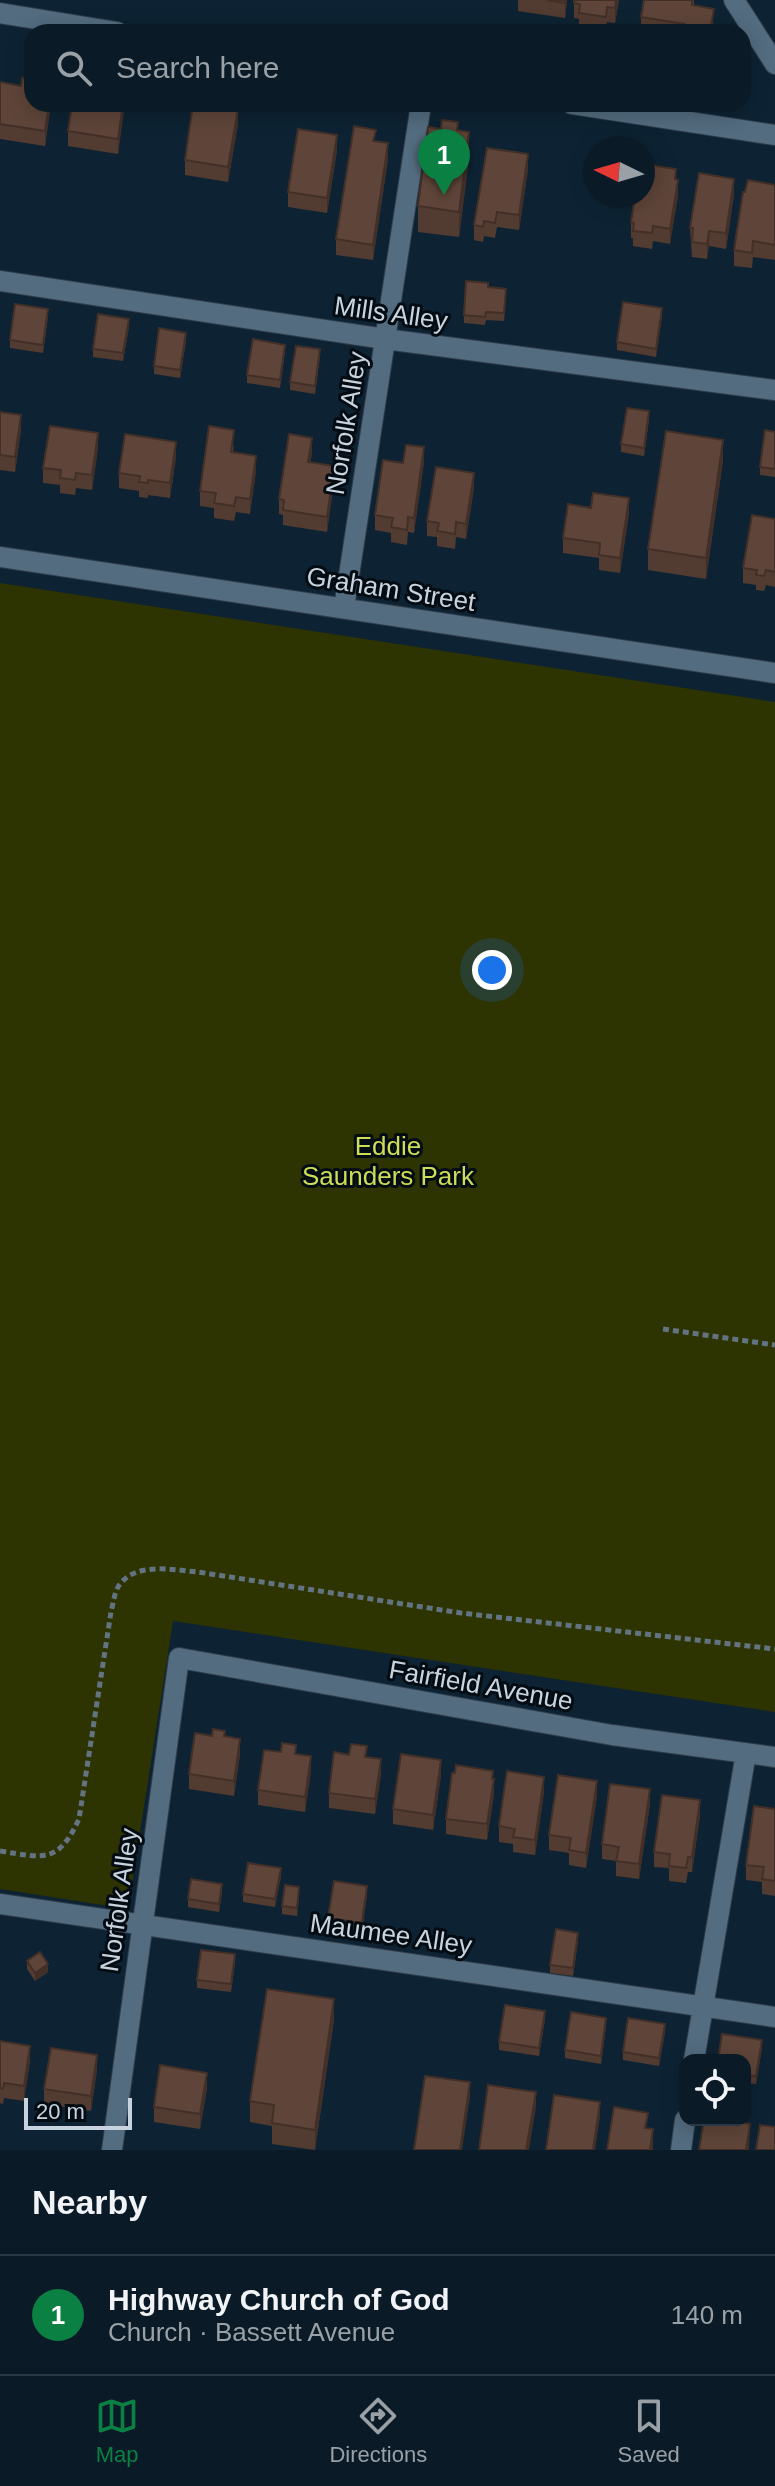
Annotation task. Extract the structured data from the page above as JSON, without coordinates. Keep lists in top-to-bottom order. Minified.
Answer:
{"streets":{"street":["Mills Alley","Norfolk Alley","Graham Street","Fairfield Avenue","Maumee Alley"]},"crossings":[["Mills Alley","Norfolk Alley"],["Norfolk Alley","Graham Street"],["Norfolk Alley","Fairfield Avenue"],["Norfolk Alley","Maumee Alley"]],"parks":["Eddie Saunders Park"],"scale_bar":"20 m","north":"left","page":{"search":"Search here","pins":"1","scale":"20 m","heading":"Nearby","list":[{"mark":"1","name":"Highway Church of God","note":"Church · Bassett Avenue","value":"140 m"}],"nav":["Map","Directions","Saved"]}}
